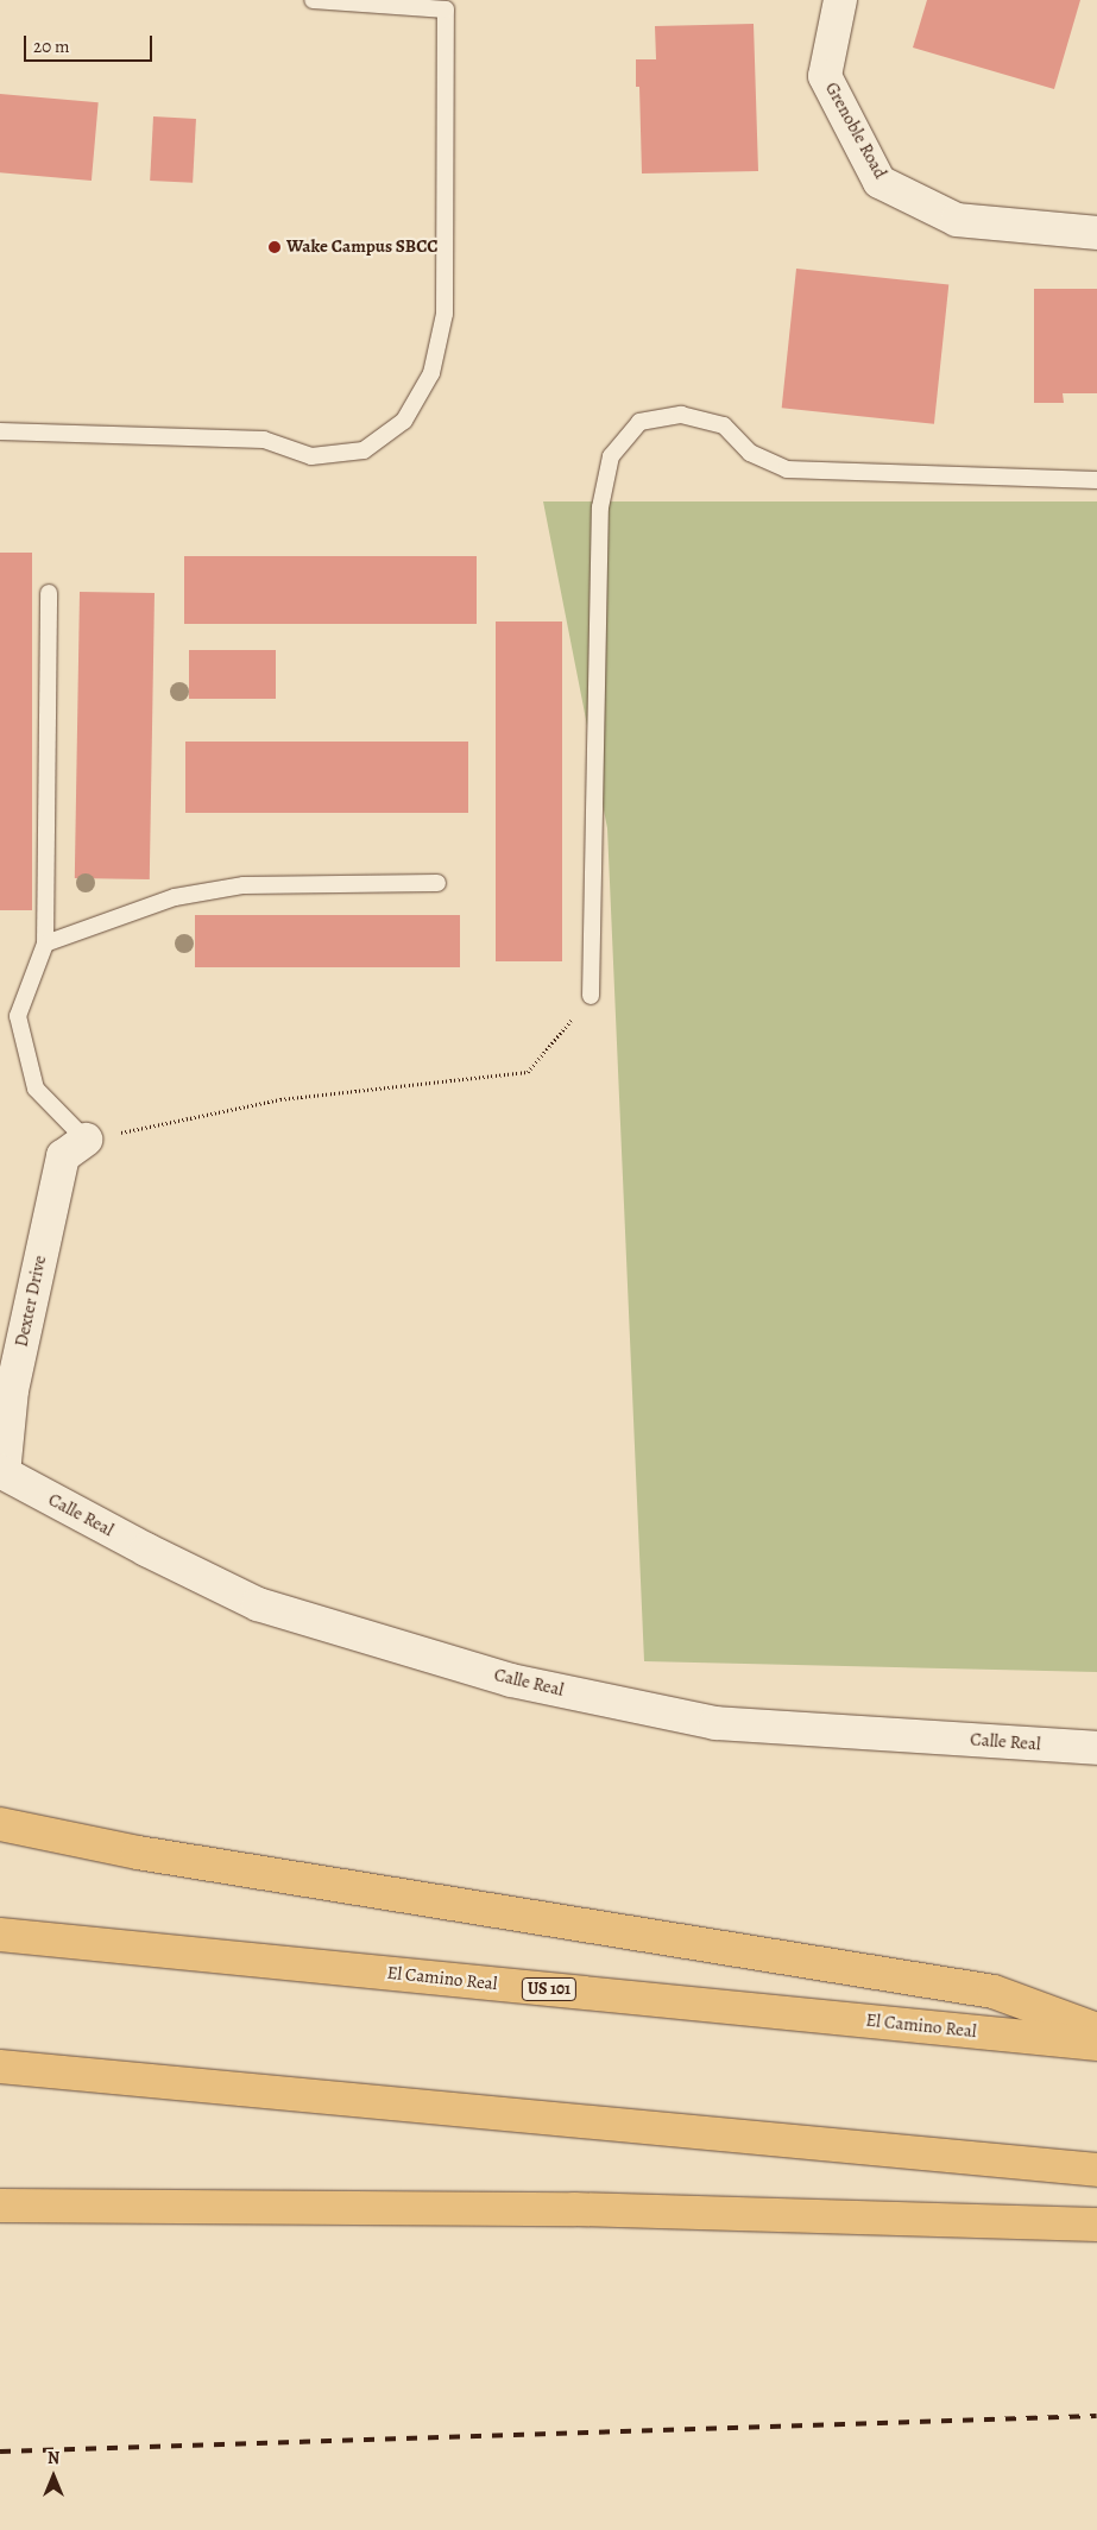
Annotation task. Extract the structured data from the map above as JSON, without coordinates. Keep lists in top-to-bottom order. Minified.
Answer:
{"streets":{"highway":["El Camino Real","US 101"],"street":["Grenoble Road","Dexter Drive","Calle Real"]},"crossings":[["Dexter Drive","Calle Real"]],"places":["Wake Campus SBCC"],"scale_bar":"20 m","north":"top"}
